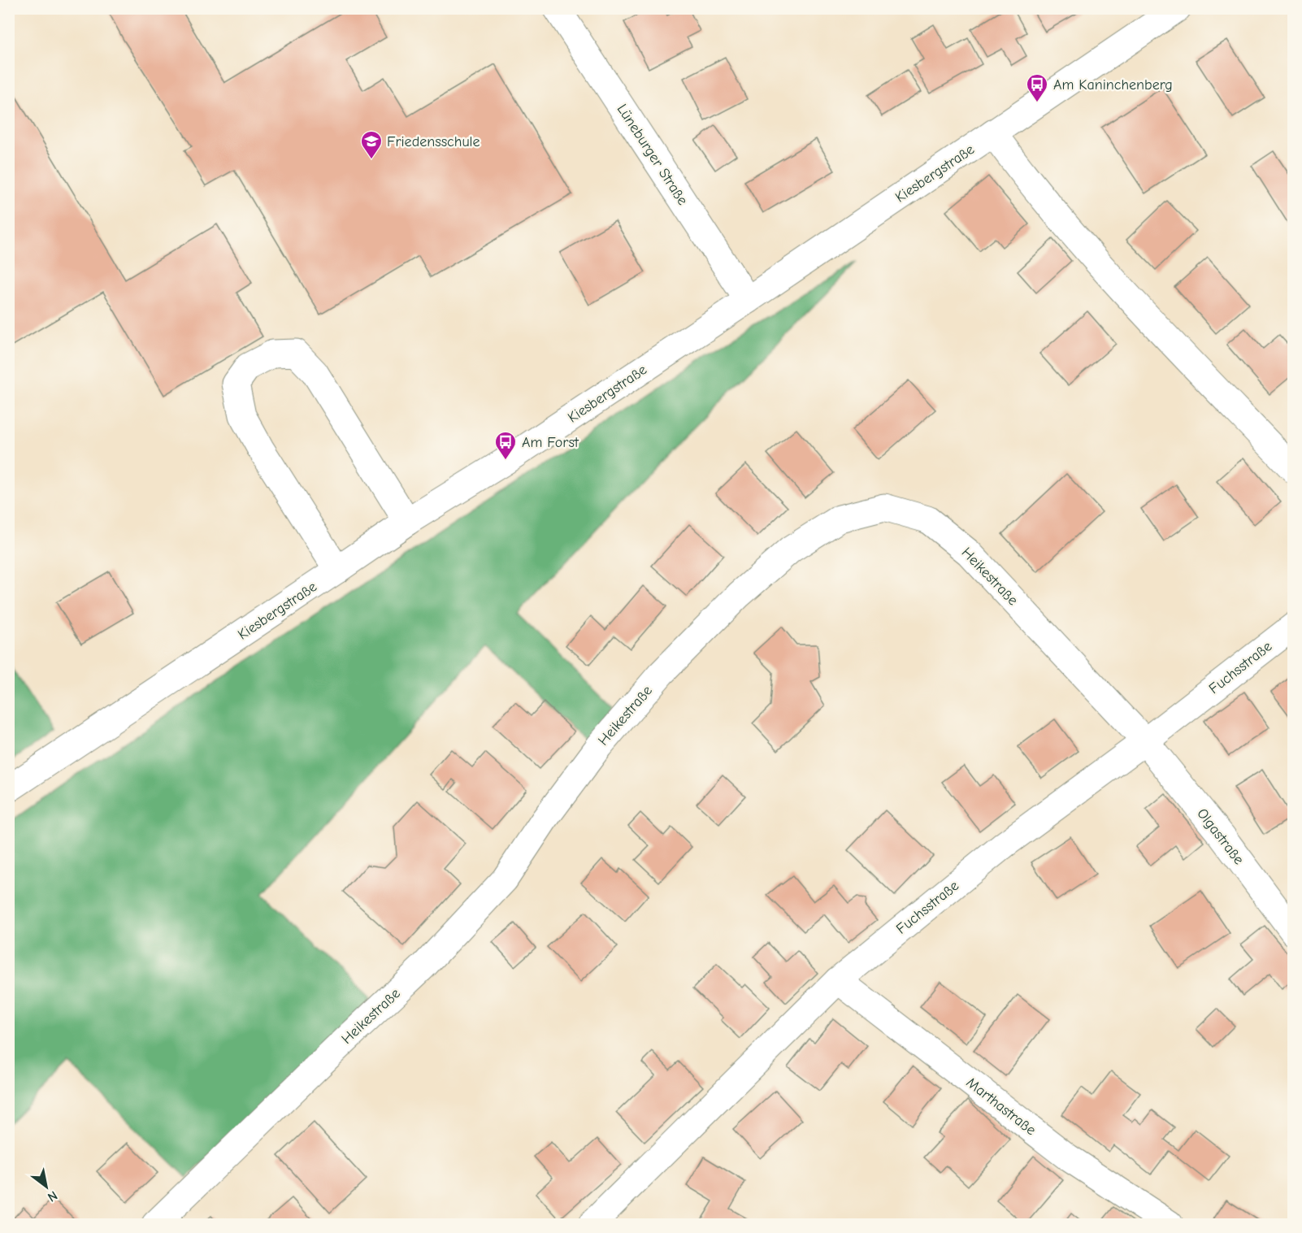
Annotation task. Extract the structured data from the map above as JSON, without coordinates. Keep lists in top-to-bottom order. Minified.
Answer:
{"streets":{"street":["Lüneburger Straße","Kiesbergstraße","Heikestraße","Fuchsstraße","Olgastraße","Marthastraße"]},"crossings":[["Lüneburger Straße","Kiesbergstraße"],["Heikestraße","Fuchsstraße"],["Heikestraße","Olgastraße"],["Fuchsstraße","Olgastraße"],["Fuchsstraße","Marthastraße"]],"places":{"bus stop":["Am Kaninchenberg","Am Forst"],"school or university":["Friedensschule"]},"north":"bottom right"}
